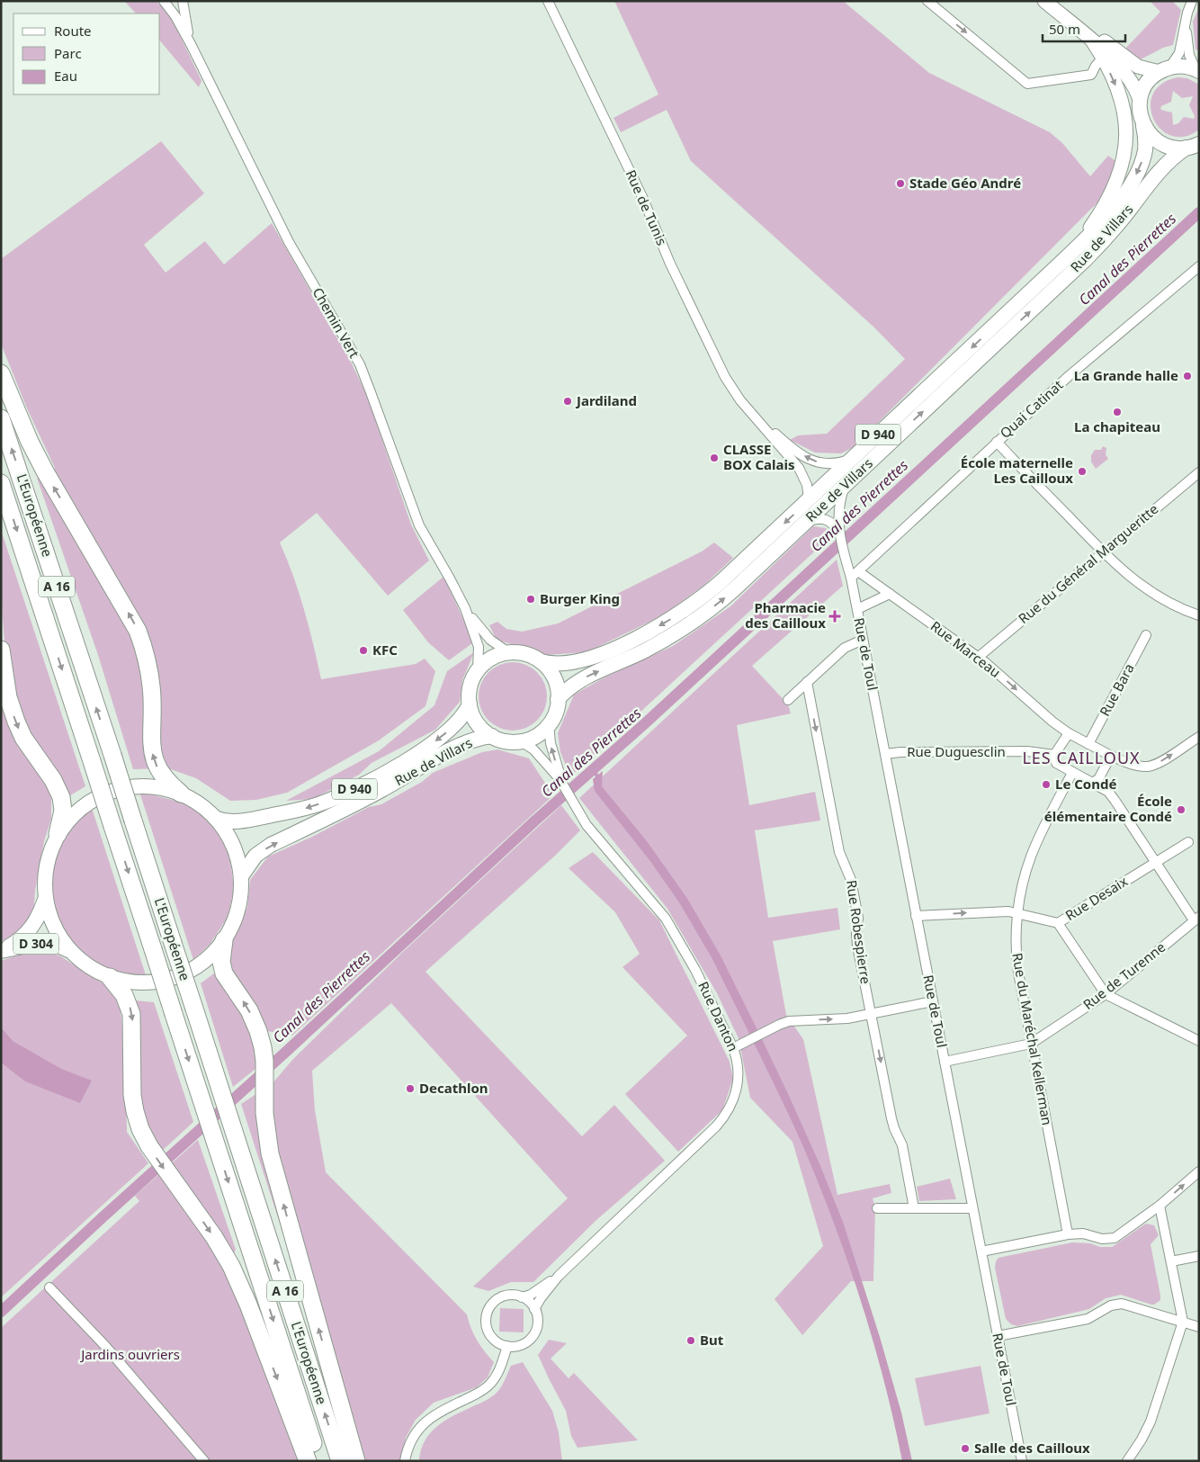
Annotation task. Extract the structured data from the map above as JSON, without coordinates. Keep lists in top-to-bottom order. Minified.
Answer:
{"streets":{"highway":["L'Européenne","A 16"],"main road":["Rue de Villars","D 940","D 304"],"street":["Rue de Tunis","Chemin Vert","Quai Catinat","Rue du Général Margueritte","Rue Marceau","Rue de Toul","Rue Bara","Rue Duguesclin","Rue Desaix","Rue Robespierre","Rue de Turenne","Rue Danton","Rue du Maréchal Kellerman"]},"crossings":[["Rue de Tunis","Rue de Villars"],["Rue de Villars","Rue de Toul"],["Quai Catinat","Rue Marceau"],["Quai Catinat","Rue de Toul"],["Rue du Général Margueritte","Rue Marceau"],["Rue Marceau","Rue de Toul"],["Rue Marceau","Rue Bara"],["Rue de Toul","Rue Duguesclin"],["Rue de Toul","Rue Desaix"],["Rue de Toul","Rue de Turenne"],["Rue Desaix","Rue du Maréchal Kellerman"],["Rue de Turenne","Rue du Maréchal Kellerman"]],"one_way":["Rue Marceau","Rue Robespierre"],"districts":["LES CAILLOUX"],"water":["Canal des Pierrettes"],"parks":["Jardins ouvriers"],"places":{"other":["Stade Géo André","La Grande halle","Jardiland","La chapiteau","CLASSE BOX Calais","École maternelle Les Cailloux","Burger King","KFC","Le Condé","École élémentaire Condé","Decathlon","But","Salle des Cailloux"],"health":["Pharmacie des Cailloux"]},"legend":["Route","Parc","Eau"],"scale_bar":"50 m"}
